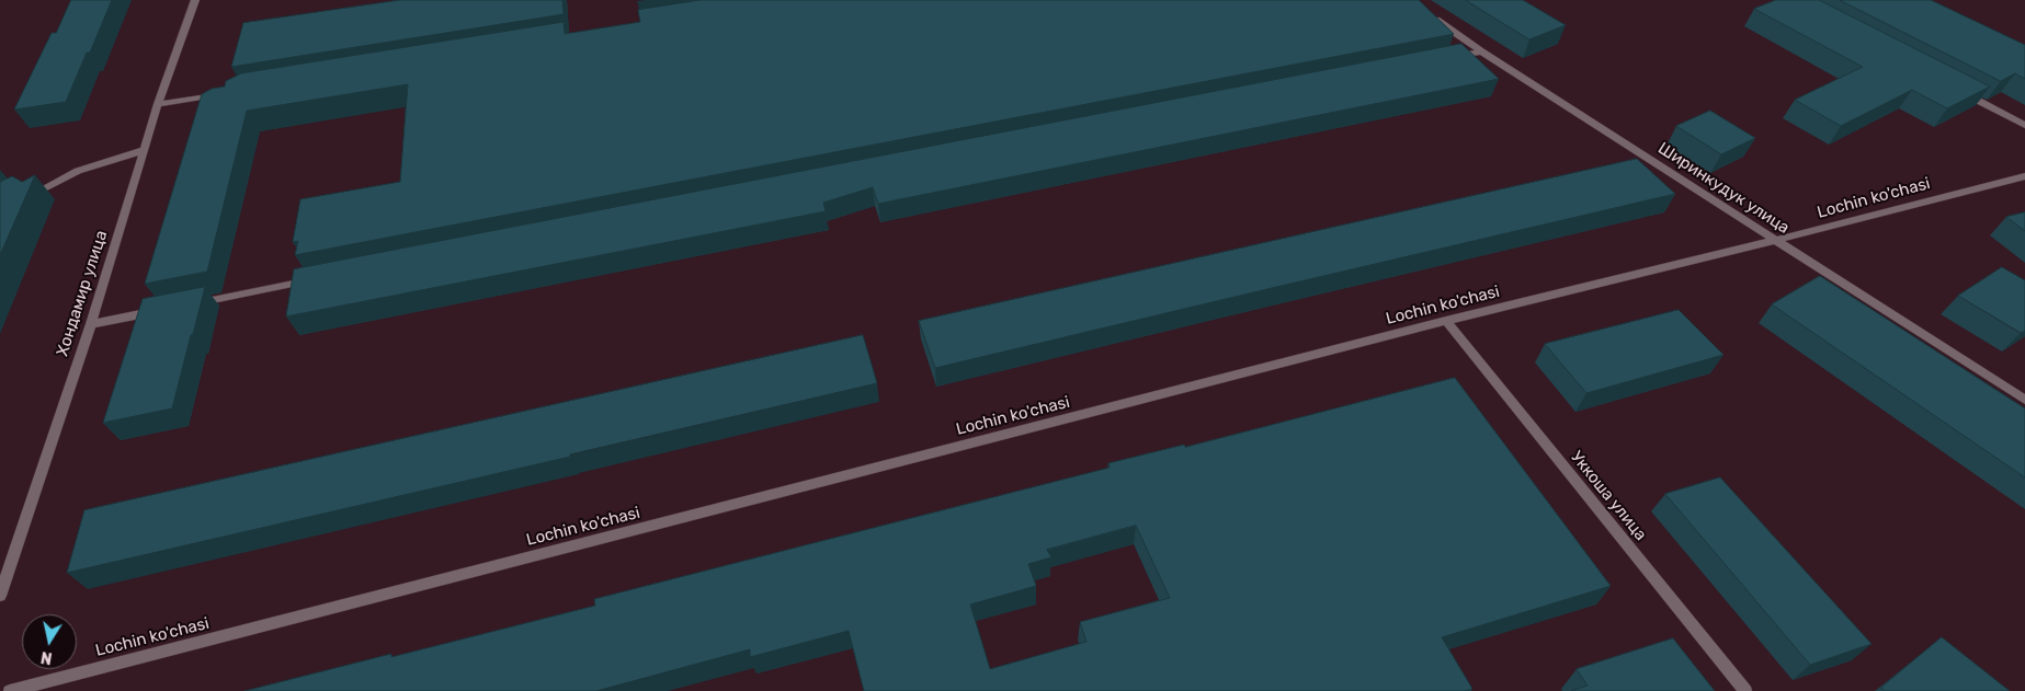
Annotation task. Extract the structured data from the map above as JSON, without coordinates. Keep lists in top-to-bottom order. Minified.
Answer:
{"streets":{"street":["Ширинкудук улица","Lochin ko'chasi","Хондамир улица","Уккоша улица"]},"crossings":[["Ширинкудук улица","Lochin ko'chasi"],["Lochin ko'chasi","Уккоша улица"]],"north":"bottom"}
